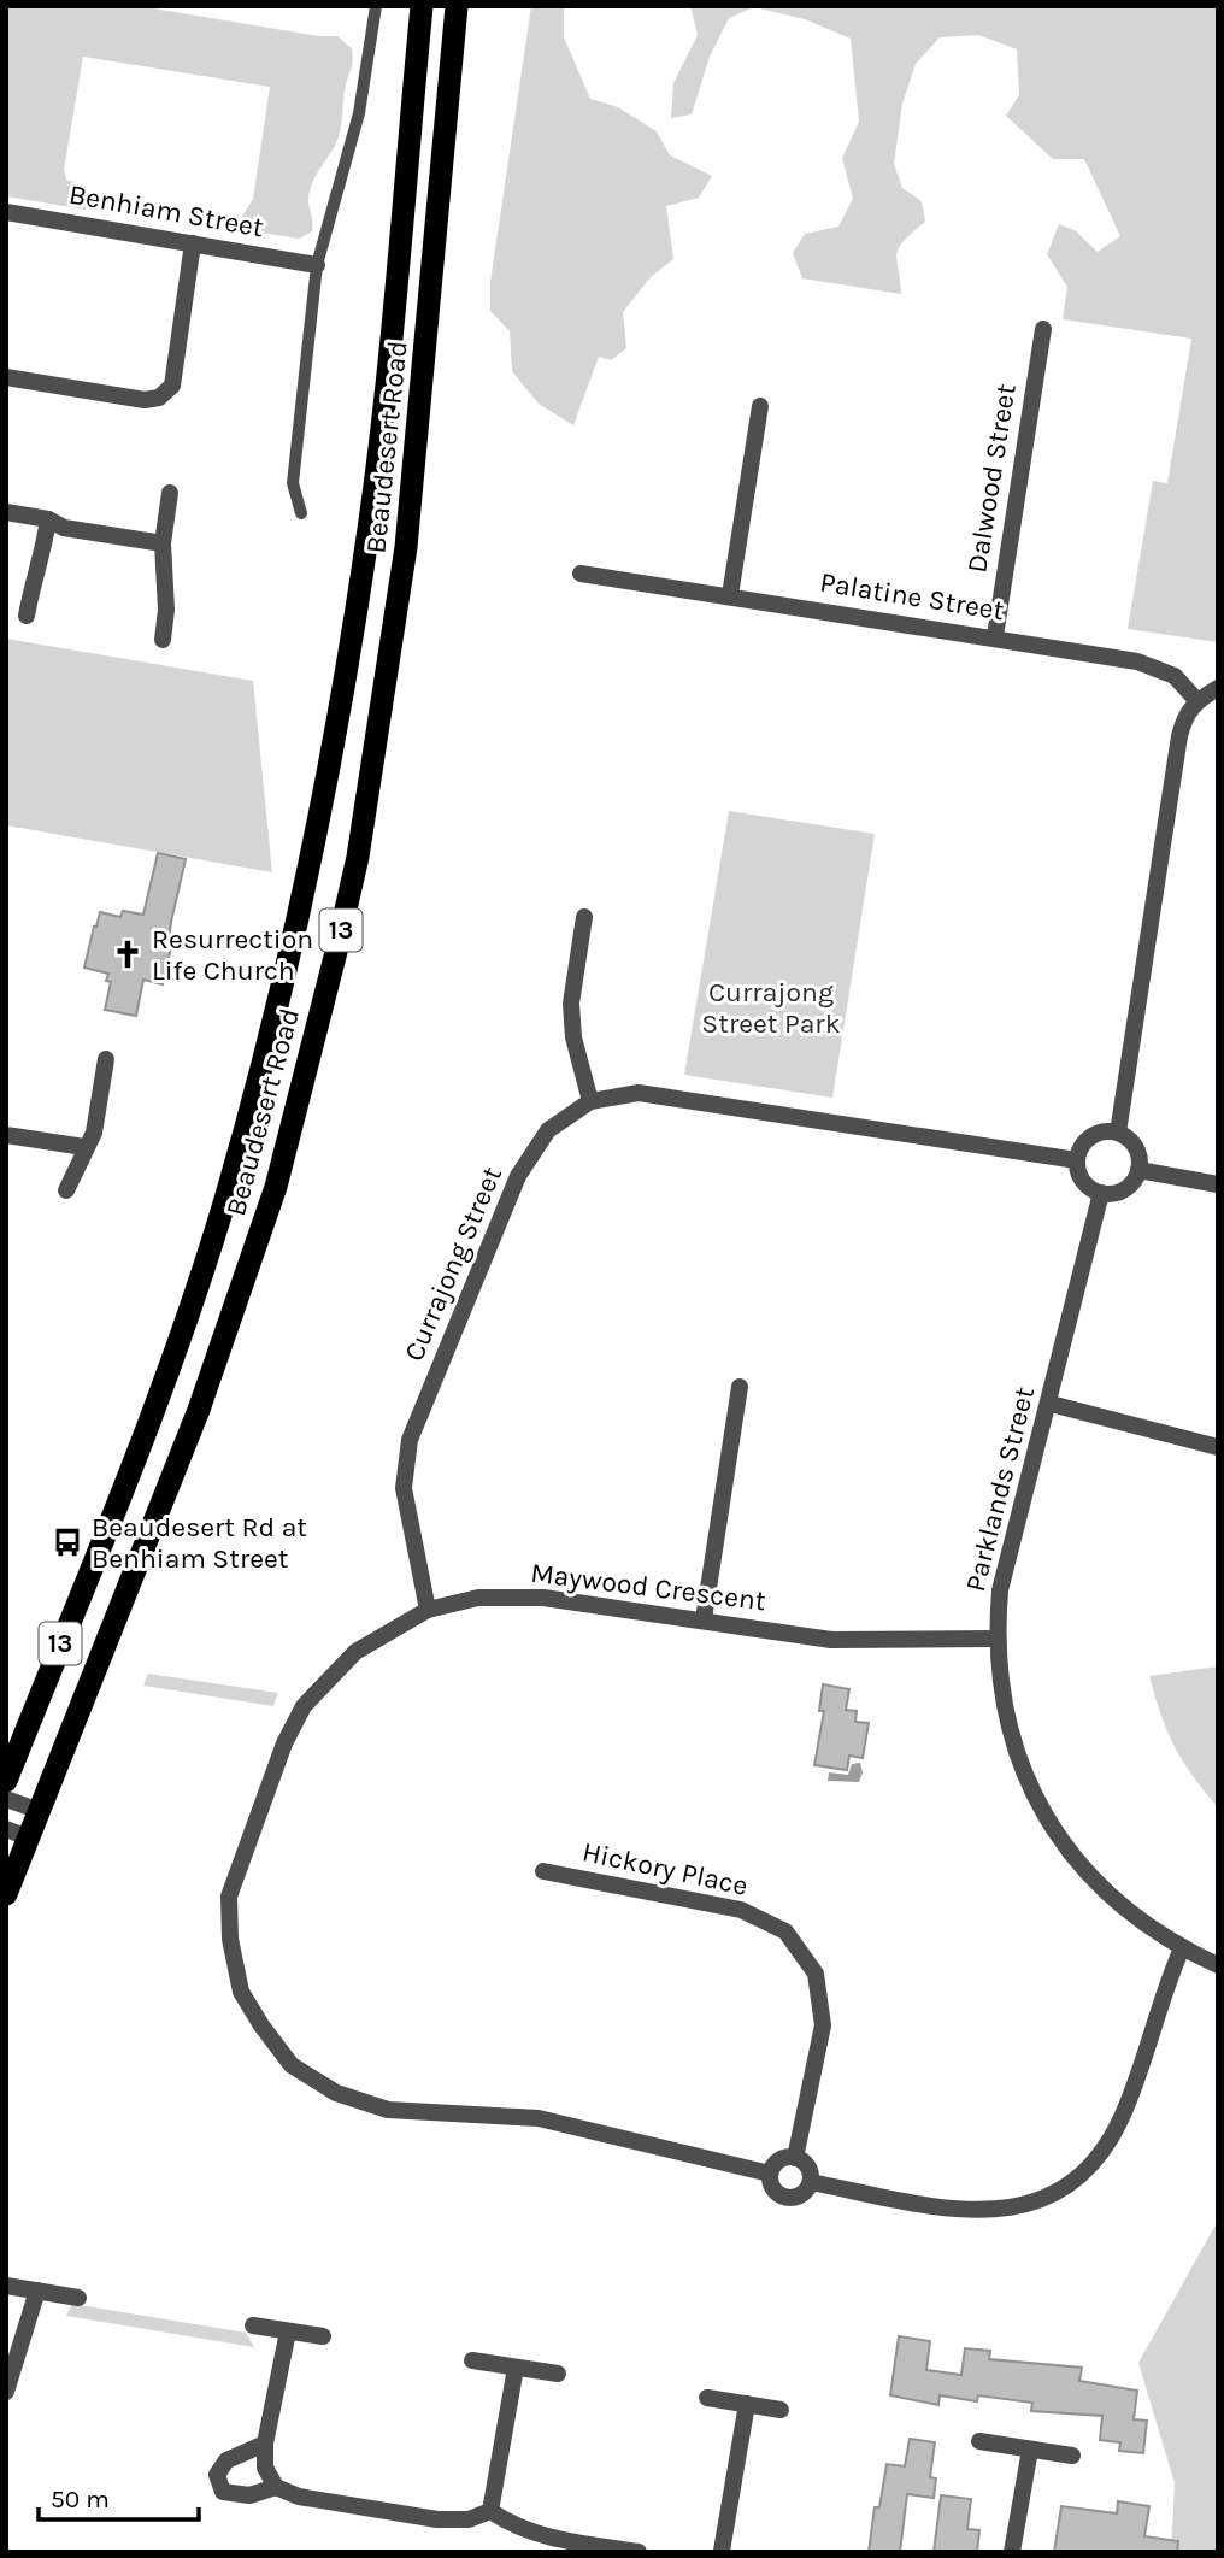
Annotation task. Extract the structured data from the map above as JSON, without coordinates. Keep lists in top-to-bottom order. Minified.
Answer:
{"streets":{"highway":["Beaudesert Road","13"],"street":["Benhiam Street","Dalwood Street","Palatine Street","Currajong Street","Parklands Street","Maywood Crescent","Hickory Place"]},"crossings":[["Dalwood Street","Palatine Street"],["Currajong Street","Parklands Street"],["Currajong Street","Maywood Crescent"],["Parklands Street","Maywood Crescent"],["Maywood Crescent","Hickory Place"]],"parks":["Currajong Street Park"],"places":{"church":["Resurrection Life Church"],"bus stop":["Beaudesert Rd at Benhiam Street"]},"scale_bar":"50 m"}
